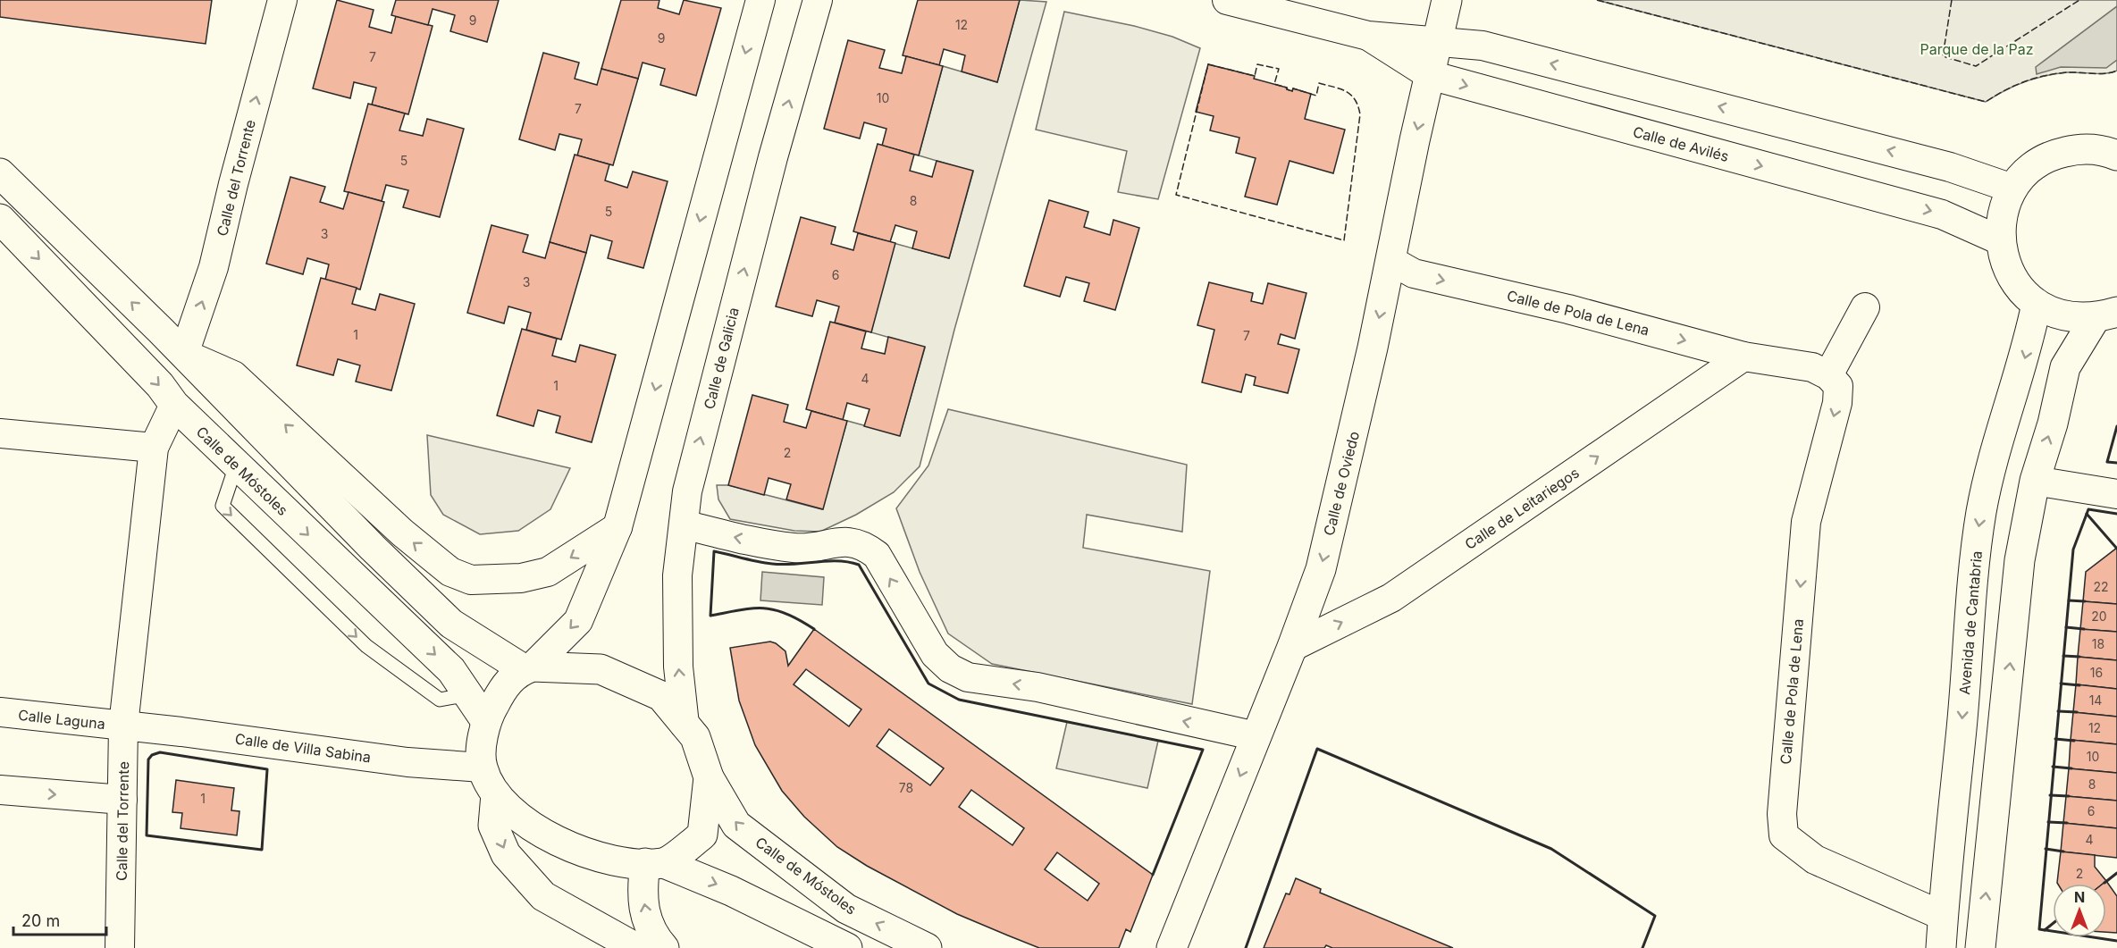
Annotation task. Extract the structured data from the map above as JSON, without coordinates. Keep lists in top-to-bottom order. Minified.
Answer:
{"streets":{"main road":["Calle de Móstoles","Calle de Oviedo","Avenida de Cantabria"],"street":["Calle de Avilés","Calle del Torrente","Calle de Pola de Lena","Calle de Galicia","Calle de Leitariegos","Calle Laguna","Calle de Villa Sabina"]},"crossings":[["Calle de Avilés","Calle de Oviedo"],["Calle del Torrente","Calle de Móstoles"],["Calle del Torrente","Calle Laguna"],["Calle del Torrente","Calle de Villa Sabina"],["Calle de Pola de Lena","Calle de Oviedo"],["Calle de Pola de Lena","Calle de Leitariegos"],["Calle de Pola de Lena","Avenida de Cantabria"],["Calle de Oviedo","Calle de Leitariegos"],["Calle Laguna","Calle de Villa Sabina"]],"one_way":["Calle del Torrente","Calle de Oviedo","Calle de Leitariegos"],"parks":["Parque de la Paz"],"house_numbers":["9","12","9","7","10","7","5","8","5","3","6","3","1","7","4","1","2","22","20","18","16","14","12","10","8","78","1","6","4","2"],"scale_bar":"20 m","north":"top"}
